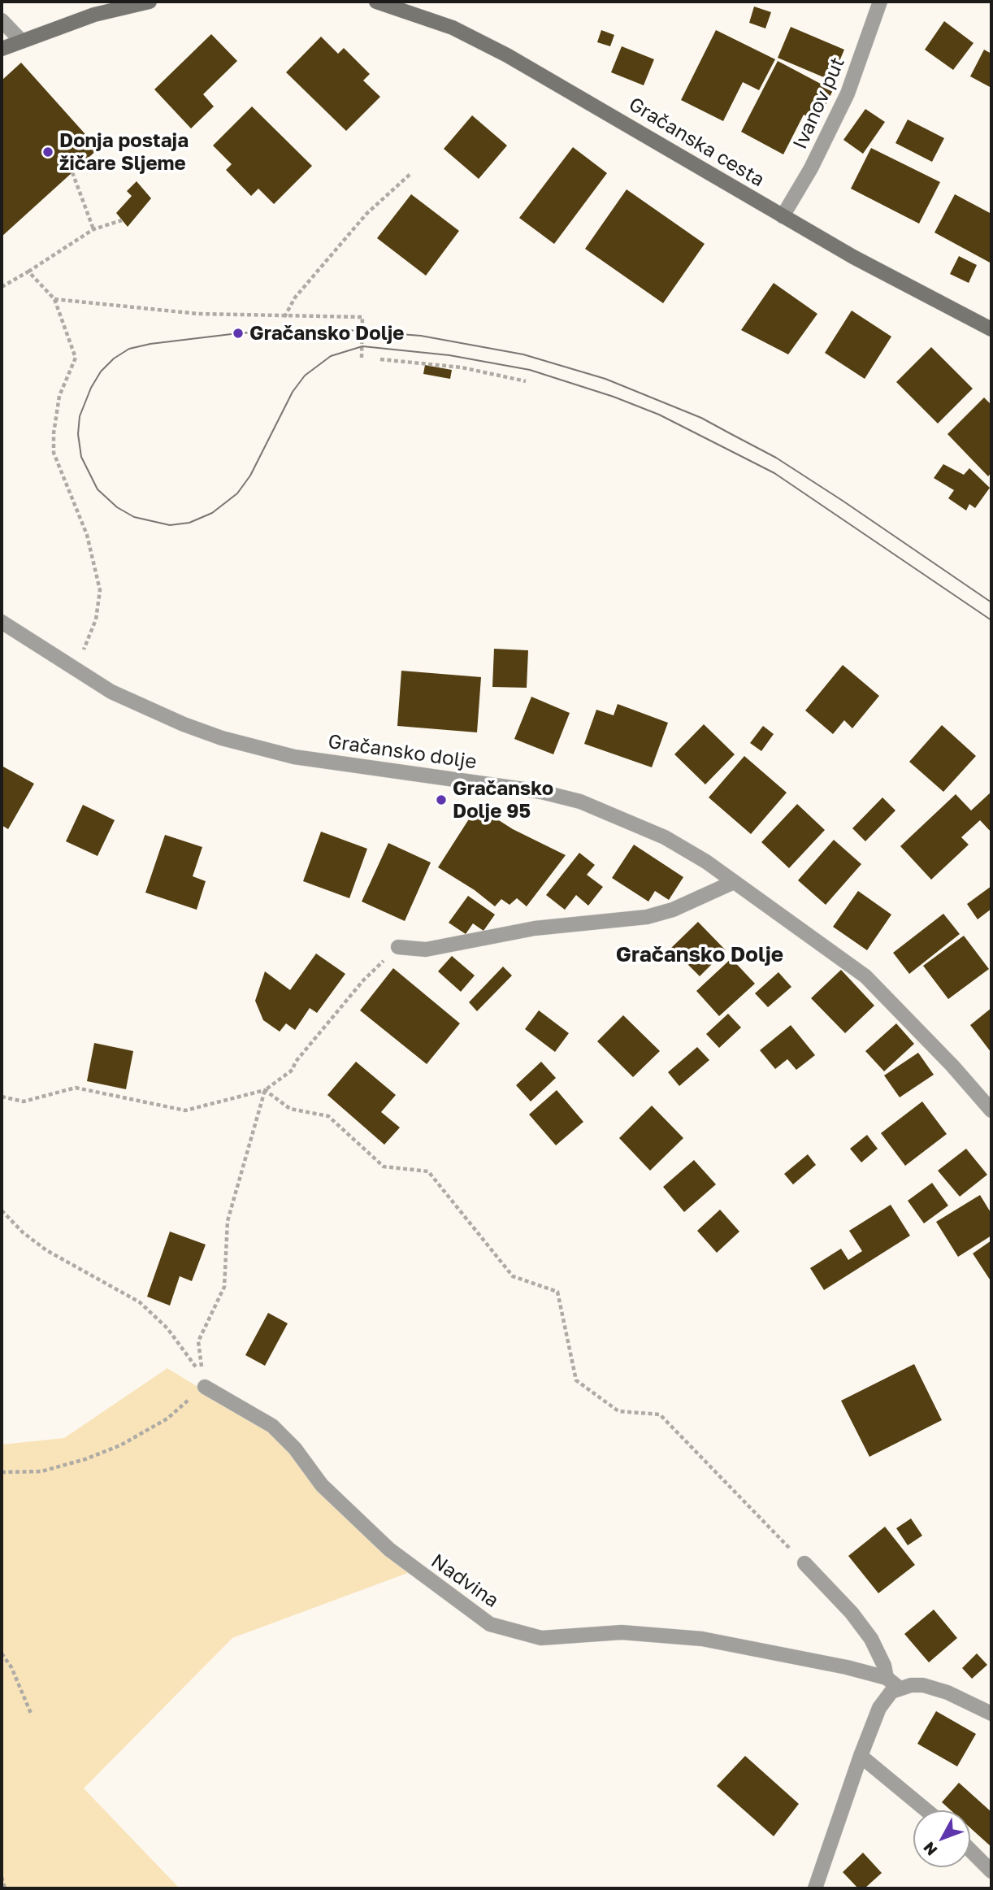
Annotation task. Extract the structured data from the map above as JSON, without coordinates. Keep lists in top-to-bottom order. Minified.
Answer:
{"streets":{"main road":["Gračanska cesta"],"street":["Ivanov put","Gračansko dolje","Nadvina"]},"crossings":[["Ivanov put","Gračanska cesta"]],"districts":["Gračansko Dolje"],"places":["Donja postaja žičare Sljeme","Gračansko Dolje","Gračansko Dolje 95"],"north":"bottom left"}
